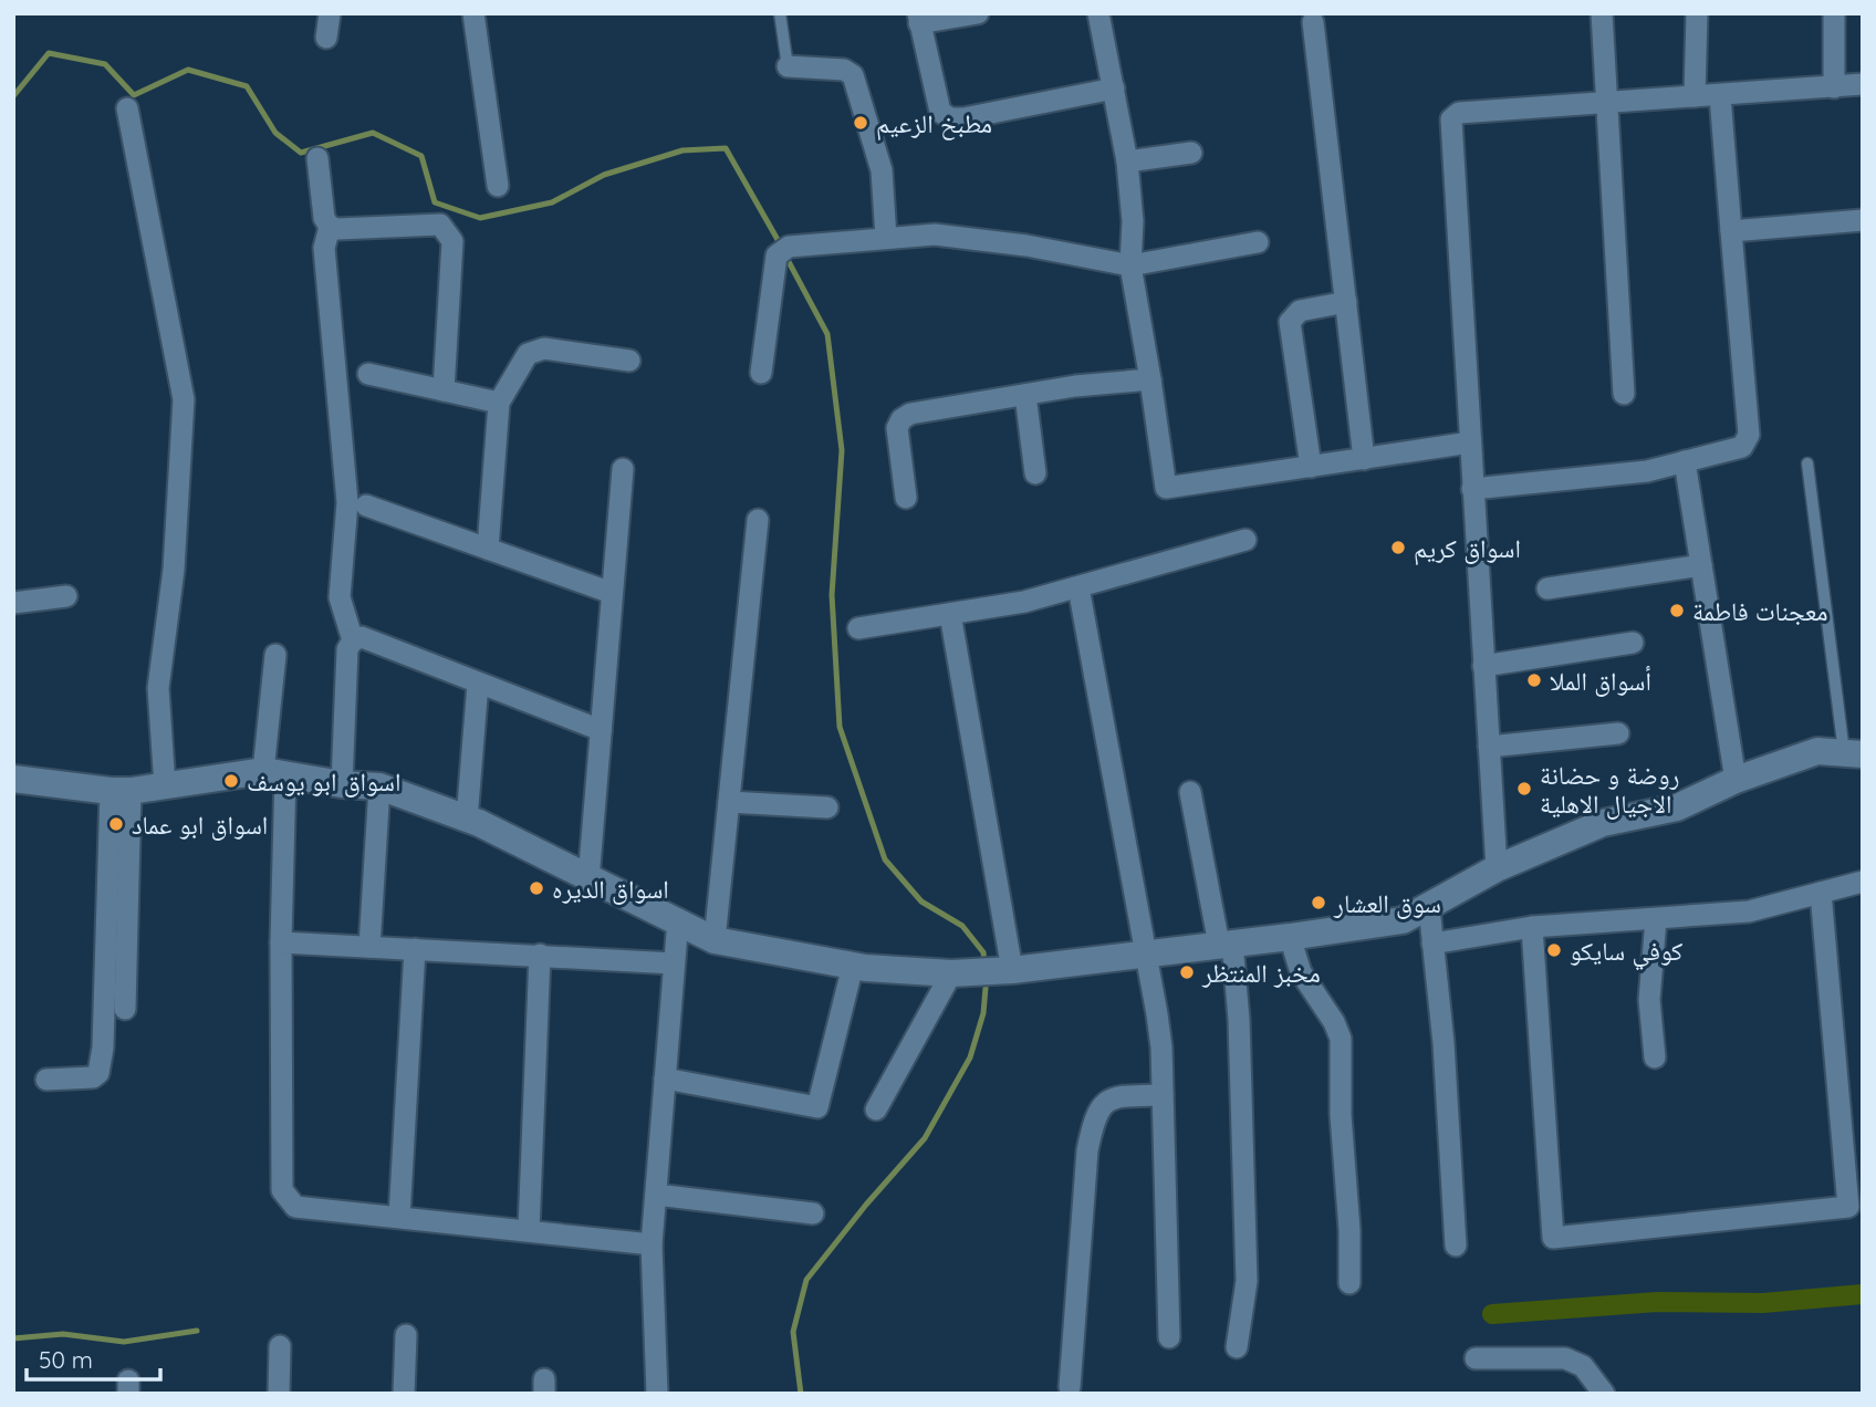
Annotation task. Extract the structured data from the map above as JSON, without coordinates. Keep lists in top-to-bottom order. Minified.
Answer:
{"places":["مطبخ الزعيم","اسواق كريم","معجنات فاطمة","أسواق الملا","اسواق ابو يوسف","روضة و حضانة الاجيال الاهلية","اسواق ابو عماد","اسواق الديره","سوق العشار","كوفي سايكو","مخبز المنتظر"],"scale_bar":"50 m"}
